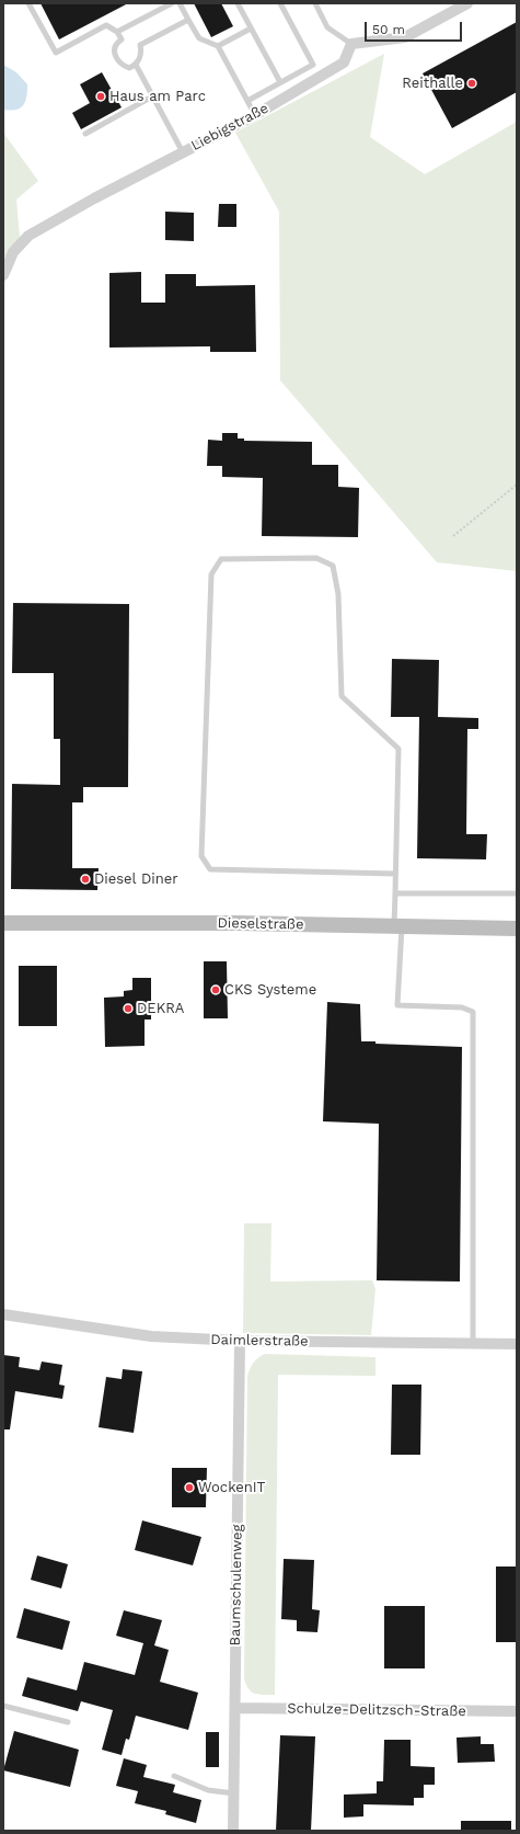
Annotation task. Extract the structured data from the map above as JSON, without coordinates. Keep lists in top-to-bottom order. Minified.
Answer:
{"streets":{"street":["Liebigstraße","Dieselstraße","Daimlerstraße","Baumschulenweg","Schulze-Delitzsch-Straße"]},"crossings":[["Daimlerstraße","Baumschulenweg"],["Baumschulenweg","Schulze-Delitzsch-Straße"]],"places":["Reithalle","Haus am Parc","Diesel Diner","CKS Systeme","DEKRA","WockenIT"],"scale_bar":"50 m"}
